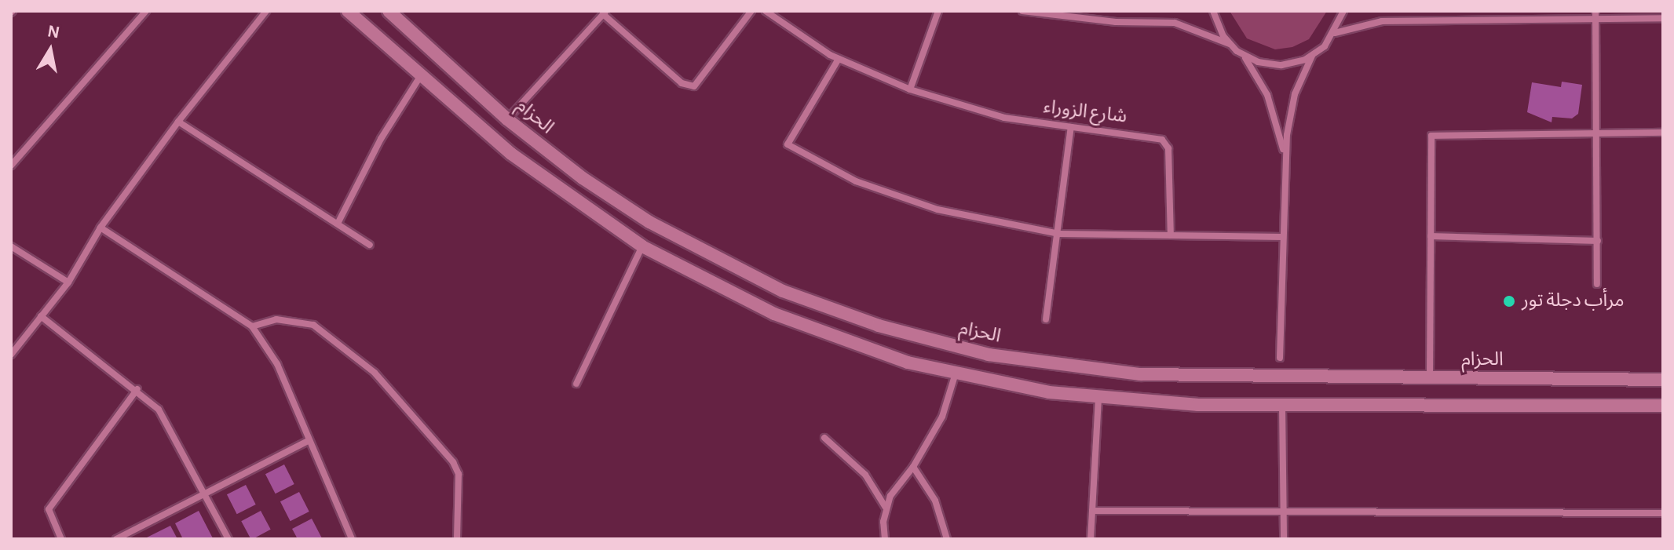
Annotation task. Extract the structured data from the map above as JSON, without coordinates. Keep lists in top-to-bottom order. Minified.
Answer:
{"streets":{"main road":["الحزام"],"street":["شارع الزوراء"]},"places":["مرأب دجلة تور"],"north":"top"}
